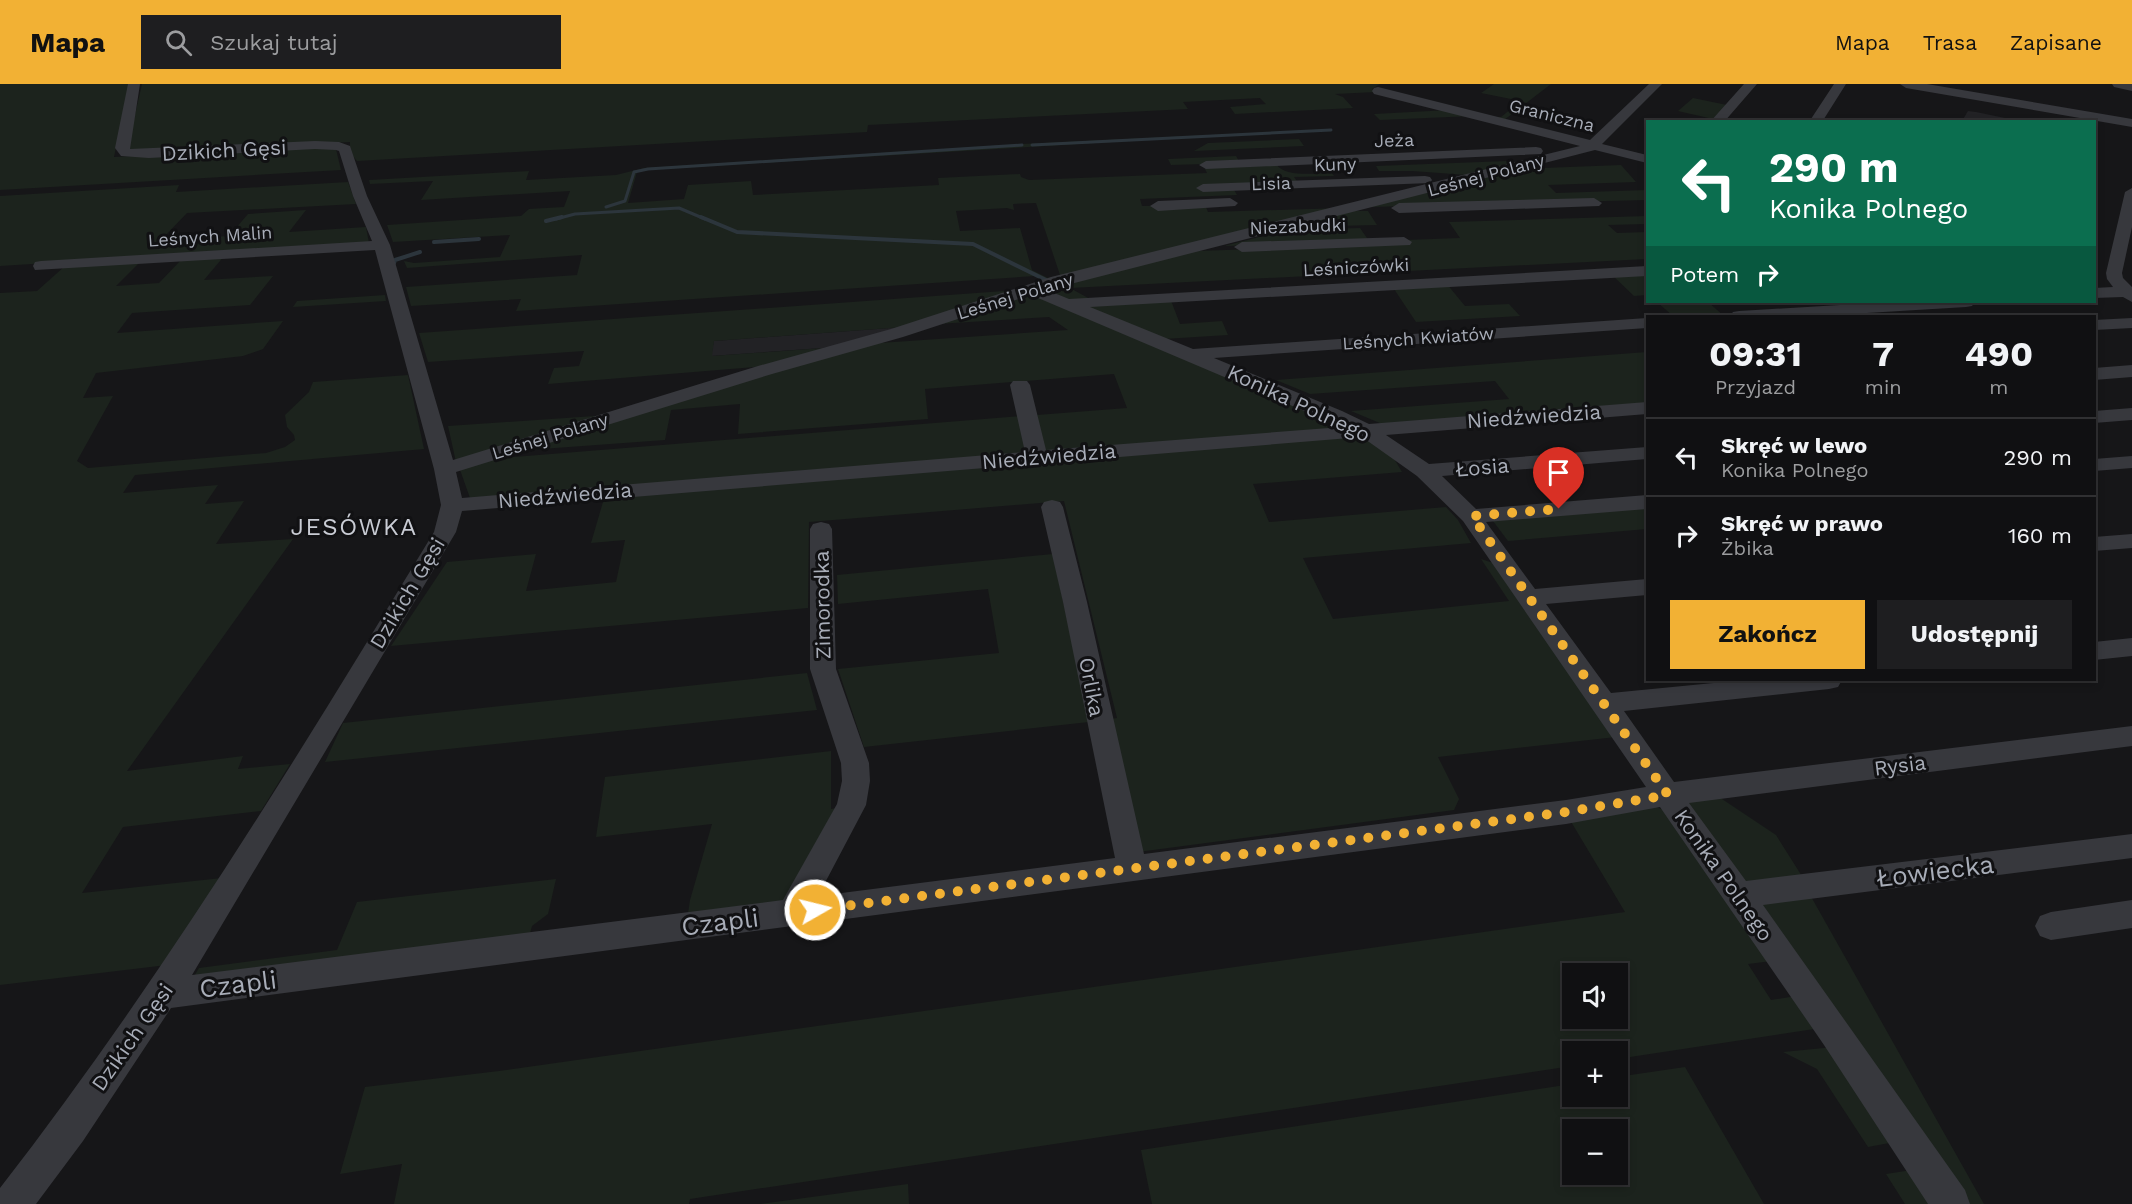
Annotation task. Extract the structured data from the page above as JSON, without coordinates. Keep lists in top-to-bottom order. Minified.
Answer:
{"streets":{"street":["Graniczna","Jeża","Dzikich Gęsi","Kuny","Leśnej Polany","Lisia","Niezabudki","Leśnych Malin","Leśniczówki","Leśnych Kwiatów","Konika Polnego","Niedźwiedzia","Łosia","Zimorodka","Orlika","Rysia","Łowiecka","Czapli"]},"crossings":[["Graniczna","Jeża"],["Graniczna","Leśnej Polany"],["Jeża","Leśnej Polany"],["Dzikich Gęsi","Leśnej Polany"],["Dzikich Gęsi","Leśnych Malin"],["Dzikich Gęsi","Niedźwiedzia"],["Dzikich Gęsi","Czapli"],["Kuny","Leśnej Polany"],["Leśnej Polany","Lisia"],["Leśnej Polany","Niezabudki"],["Leśnej Polany","Konika Polnego"],["Leśniczówki","Konika Polnego"],["Leśnych Kwiatów","Konika Polnego"],["Konika Polnego","Niedźwiedzia"],["Konika Polnego","Łosia"],["Konika Polnego","Rysia"],["Konika Polnego","Łowiecka"],["Konika Polnego","Czapli"],["Zimorodka","Czapli"],["Orlika","Czapli"],["Rysia","Czapli"]],"districts":["JESÓWKA"],"page":{"header":"Mapa","search":"Szukaj tutaj","nav":["Mapa","Trasa","Zapisane"],"turn":["290 m","Konika Polnego"],"then":"Potem","eta":["09:31","Przyjazd","7","min","490","m"],"list":[{"name":"Skręć w lewo","note":"Konika Polnego","value":"290 m"},{"name":"Skręć w prawo","note":"Żbika","value":"160 m"}],"buttons":["Zakończ","Udostępnij"],"map_buttons":["+","−"]}}
